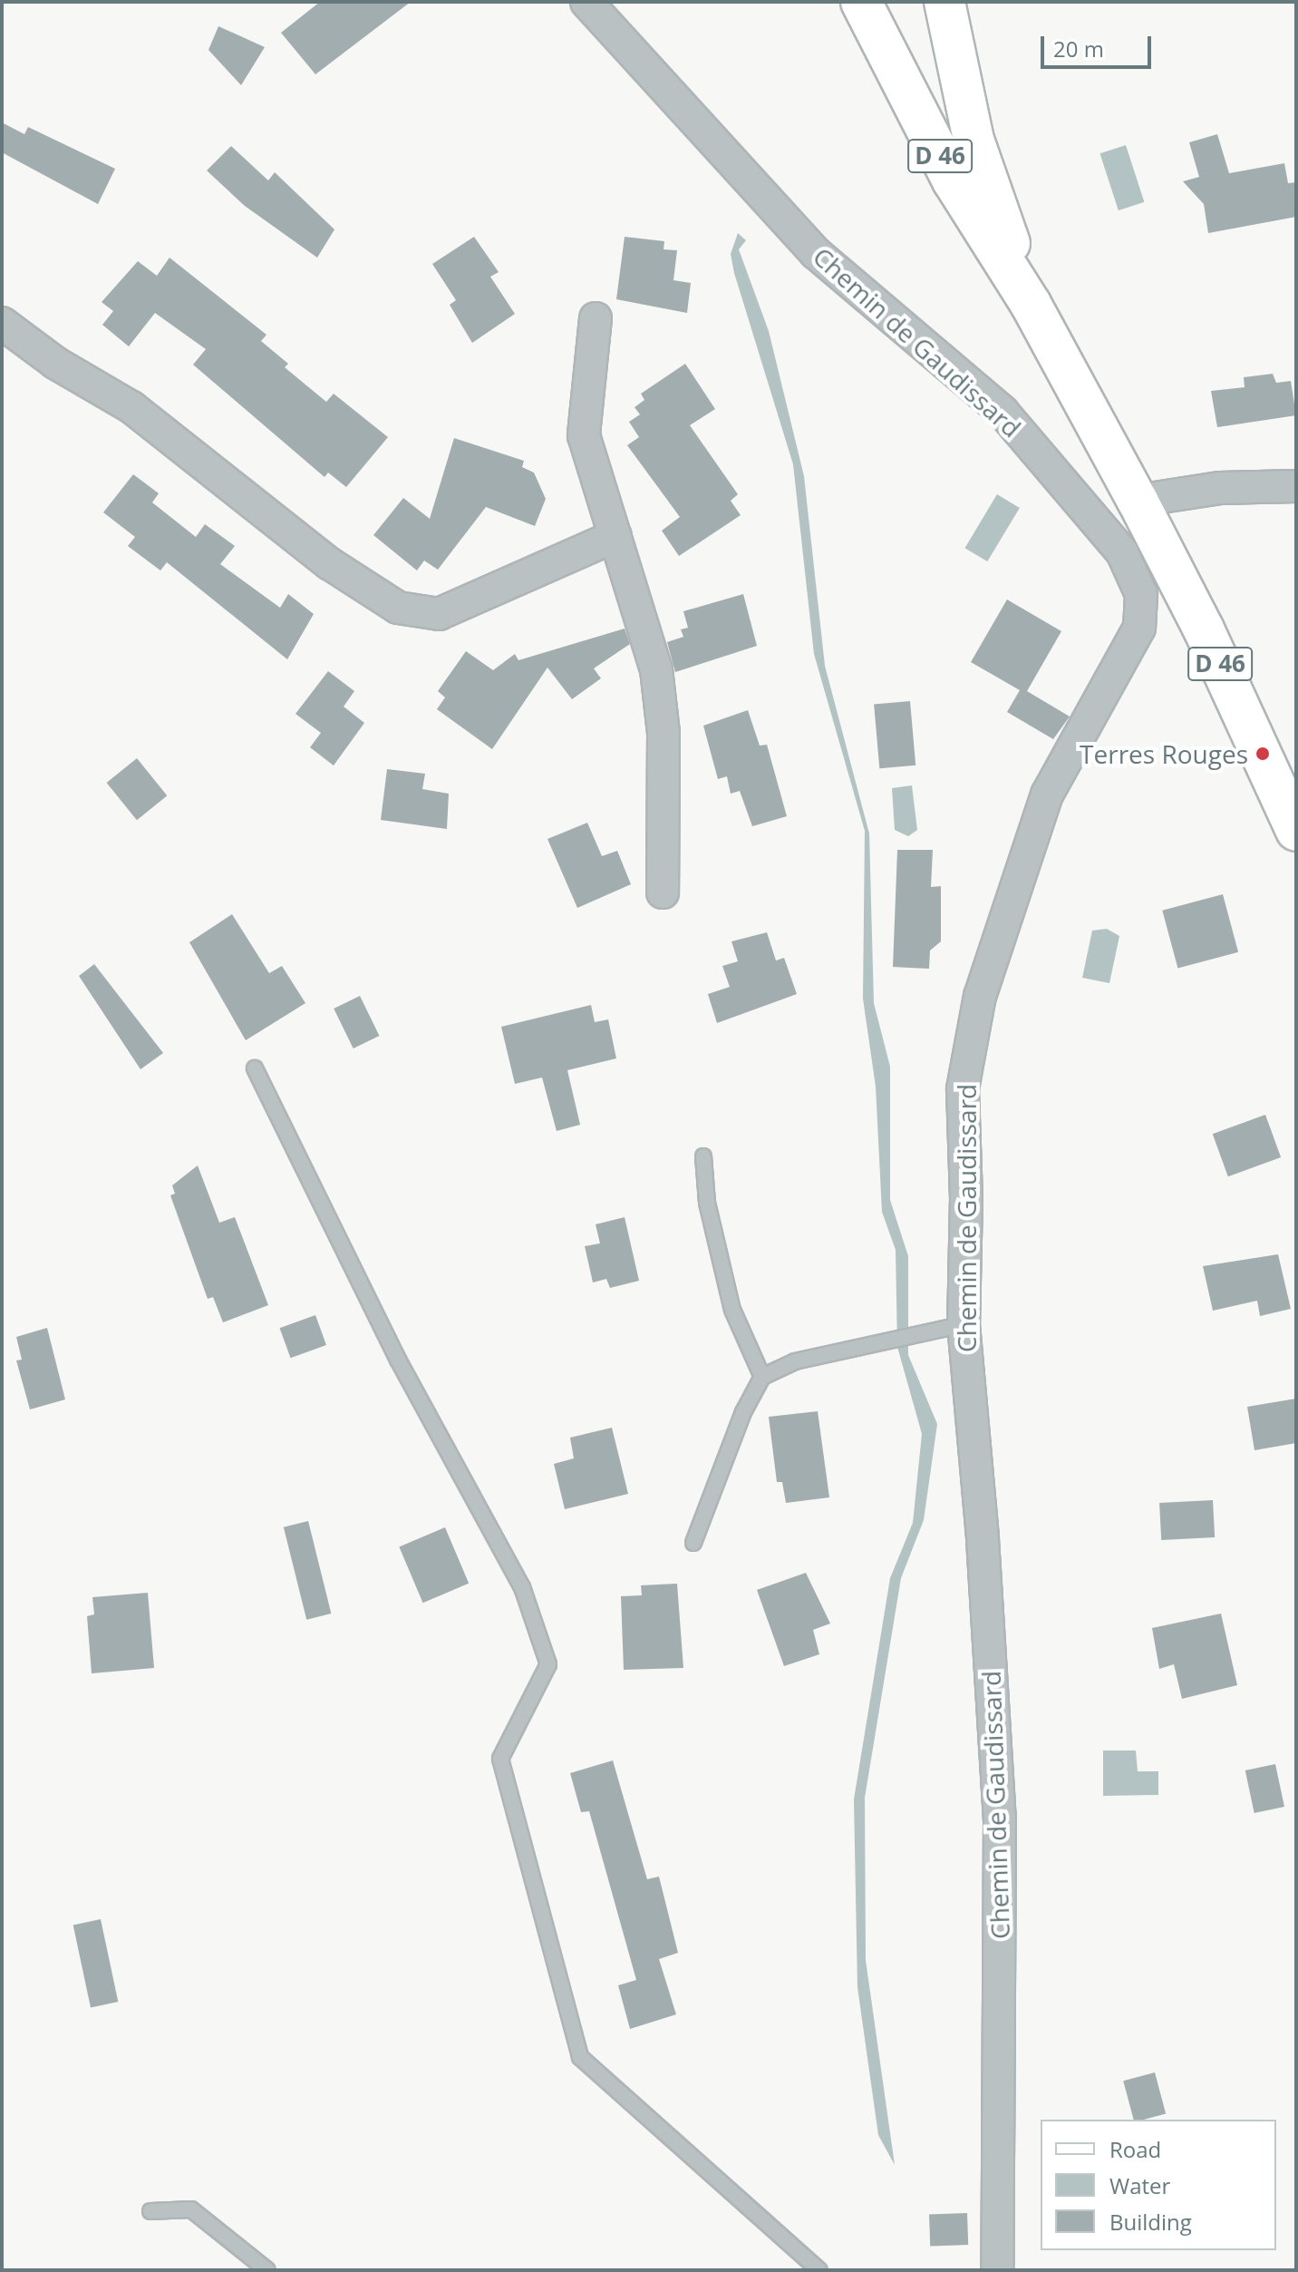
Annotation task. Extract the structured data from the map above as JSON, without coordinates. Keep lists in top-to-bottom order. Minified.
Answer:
{"streets":{"main road":["D 46"],"street":["Chemin de Gaudissard"]},"places":["Terres Rouges"],"legend":["Road","Water","Building"],"scale_bar":"20 m"}
